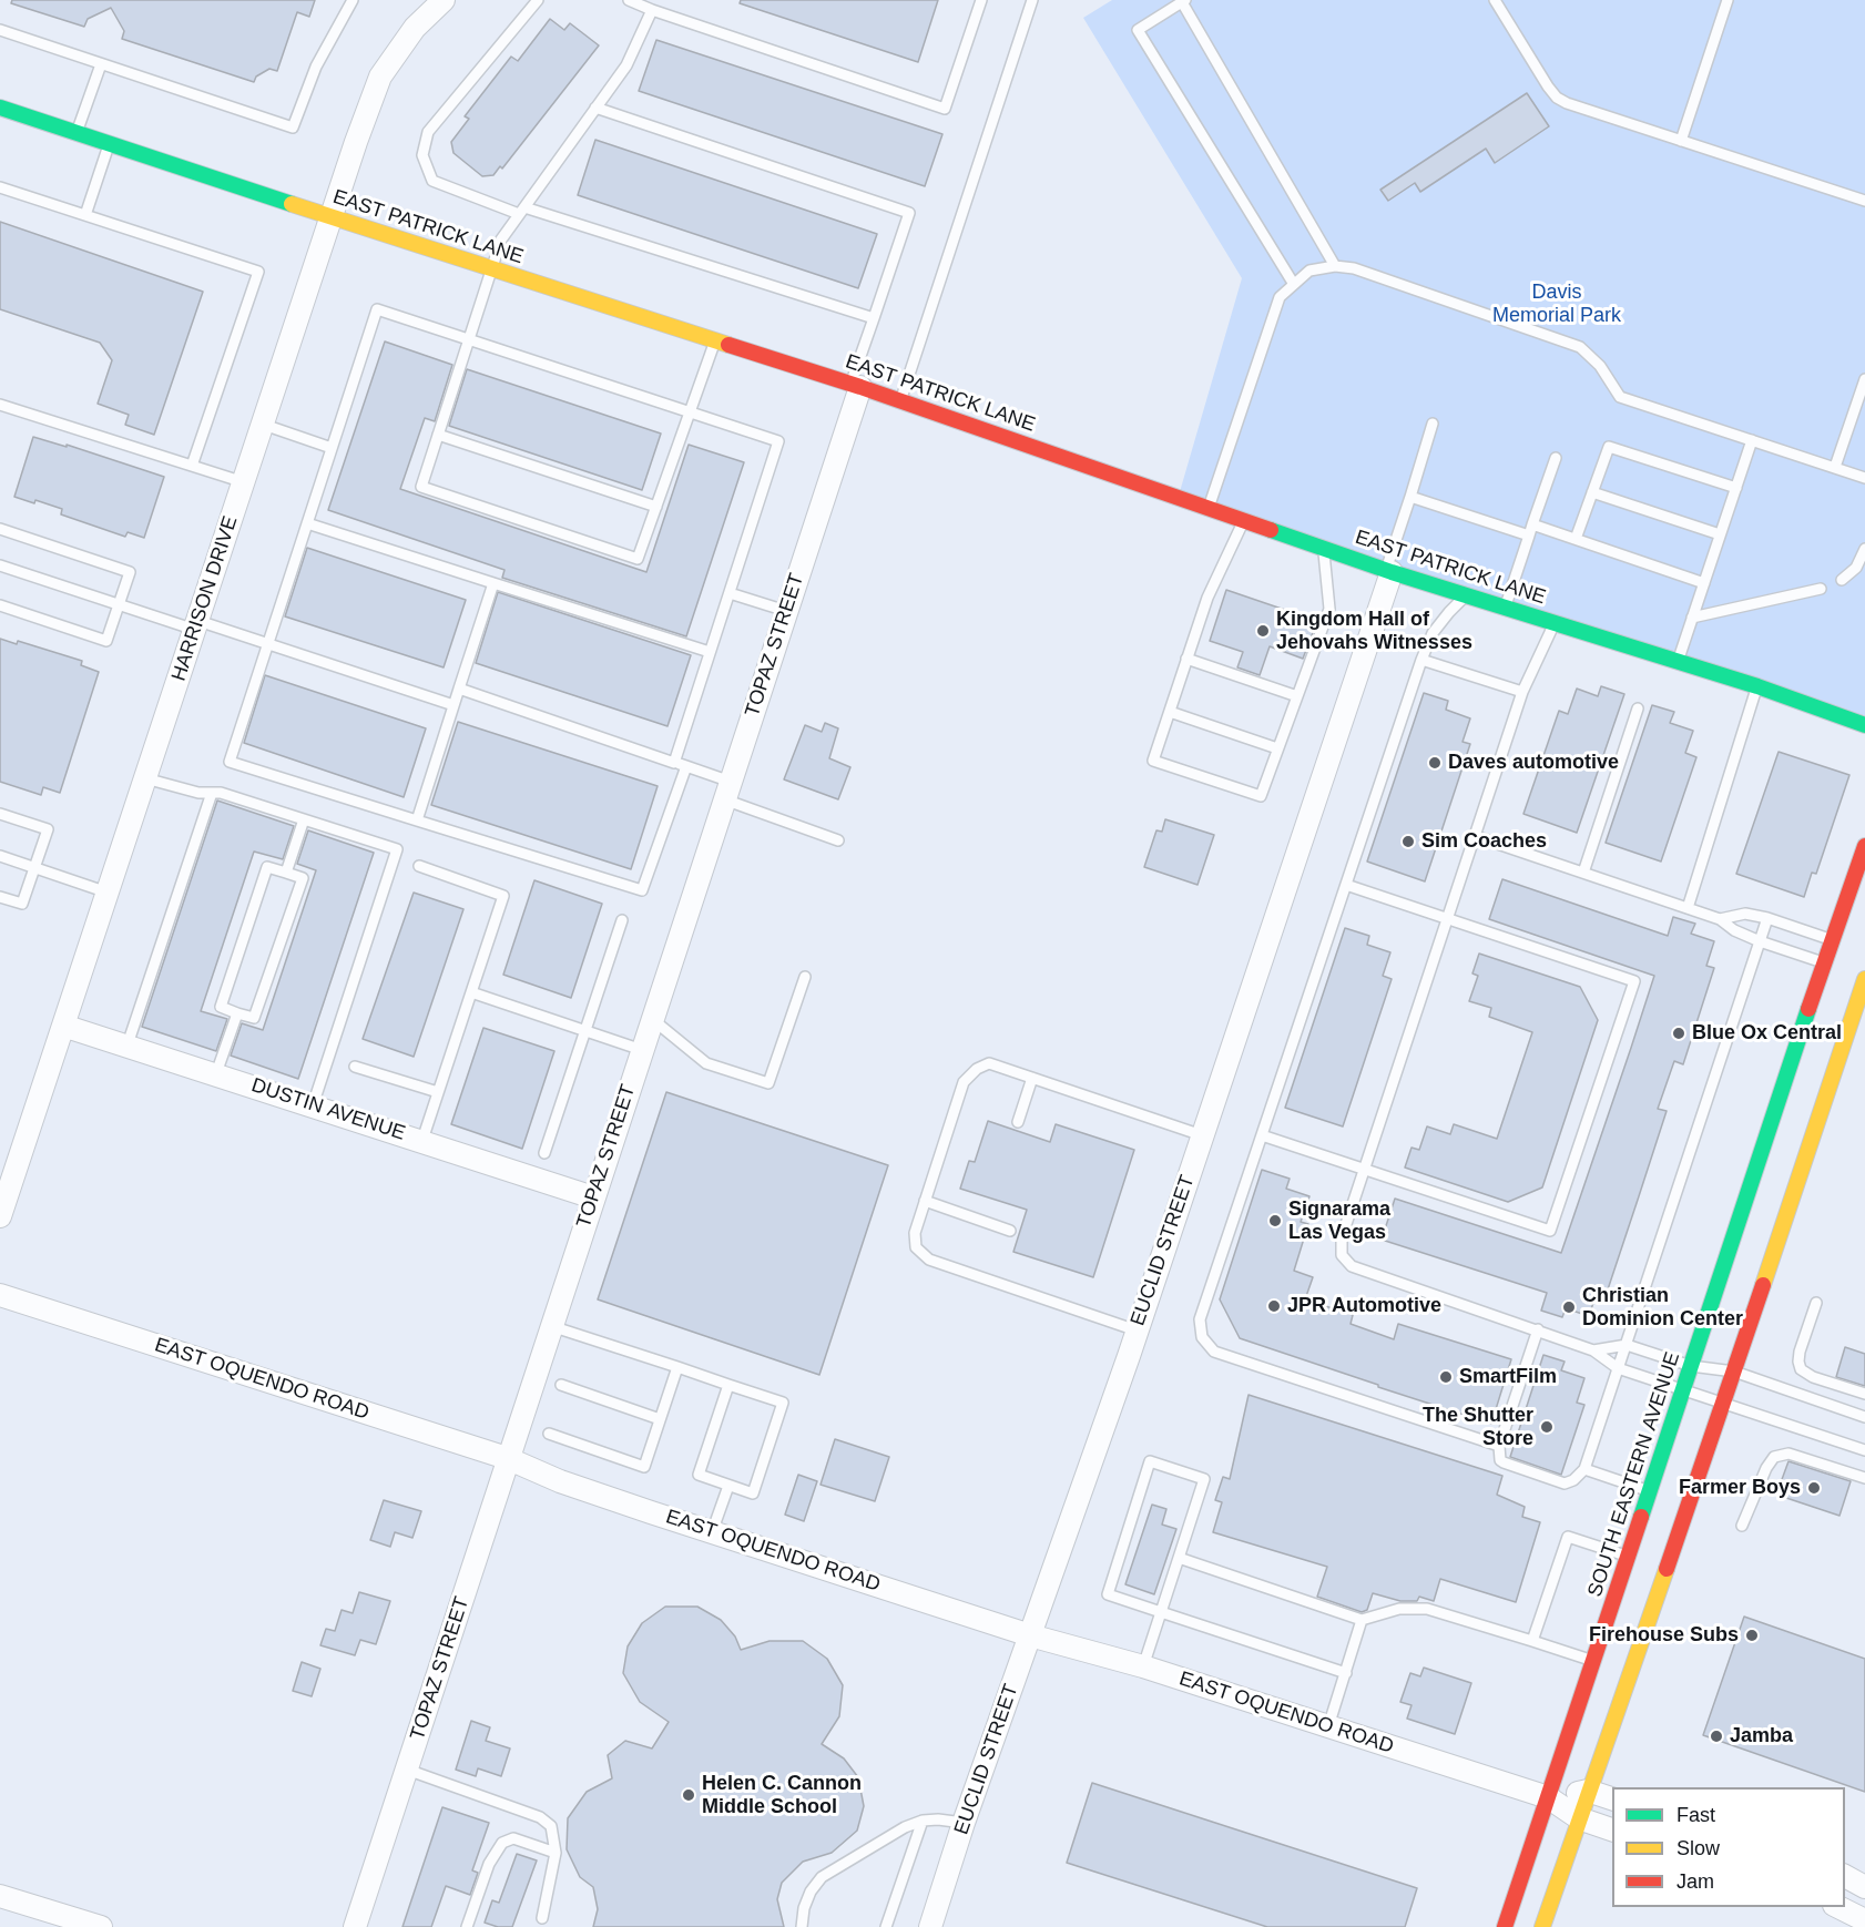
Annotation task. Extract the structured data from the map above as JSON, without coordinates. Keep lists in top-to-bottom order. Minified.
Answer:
{"streets":{"main road":["EAST PATRICK LANE","SOUTH EASTERN AVENUE"],"street":["HARRISON DRIVE","TOPAZ STREET","DUSTIN AVENUE","EUCLID STREET","EAST OQUENDO ROAD"]},"crossings":[["EAST PATRICK LANE","HARRISON DRIVE"],["EAST PATRICK LANE","TOPAZ STREET"],["EAST PATRICK LANE","EUCLID STREET"],["HARRISON DRIVE","DUSTIN AVENUE"],["TOPAZ STREET","DUSTIN AVENUE"],["TOPAZ STREET","EAST OQUENDO ROAD"],["EUCLID STREET","EAST OQUENDO ROAD"],["EAST OQUENDO ROAD","SOUTH EASTERN AVENUE"]],"parks":["Davis Memorial Park"],"places":["Kingdom Hall of Jehovahs Witnesses","Daves automotive","Sim Coaches","Blue Ox Central","Signarama Las Vegas","JPR Automotive","Christian Dominion Center","SmartFilm","The Shutter Store","Farmer Boys","Firehouse Subs","Jamba","Helen C. Cannon Middle School"],"legend":["Fast","Slow","Jam"]}
